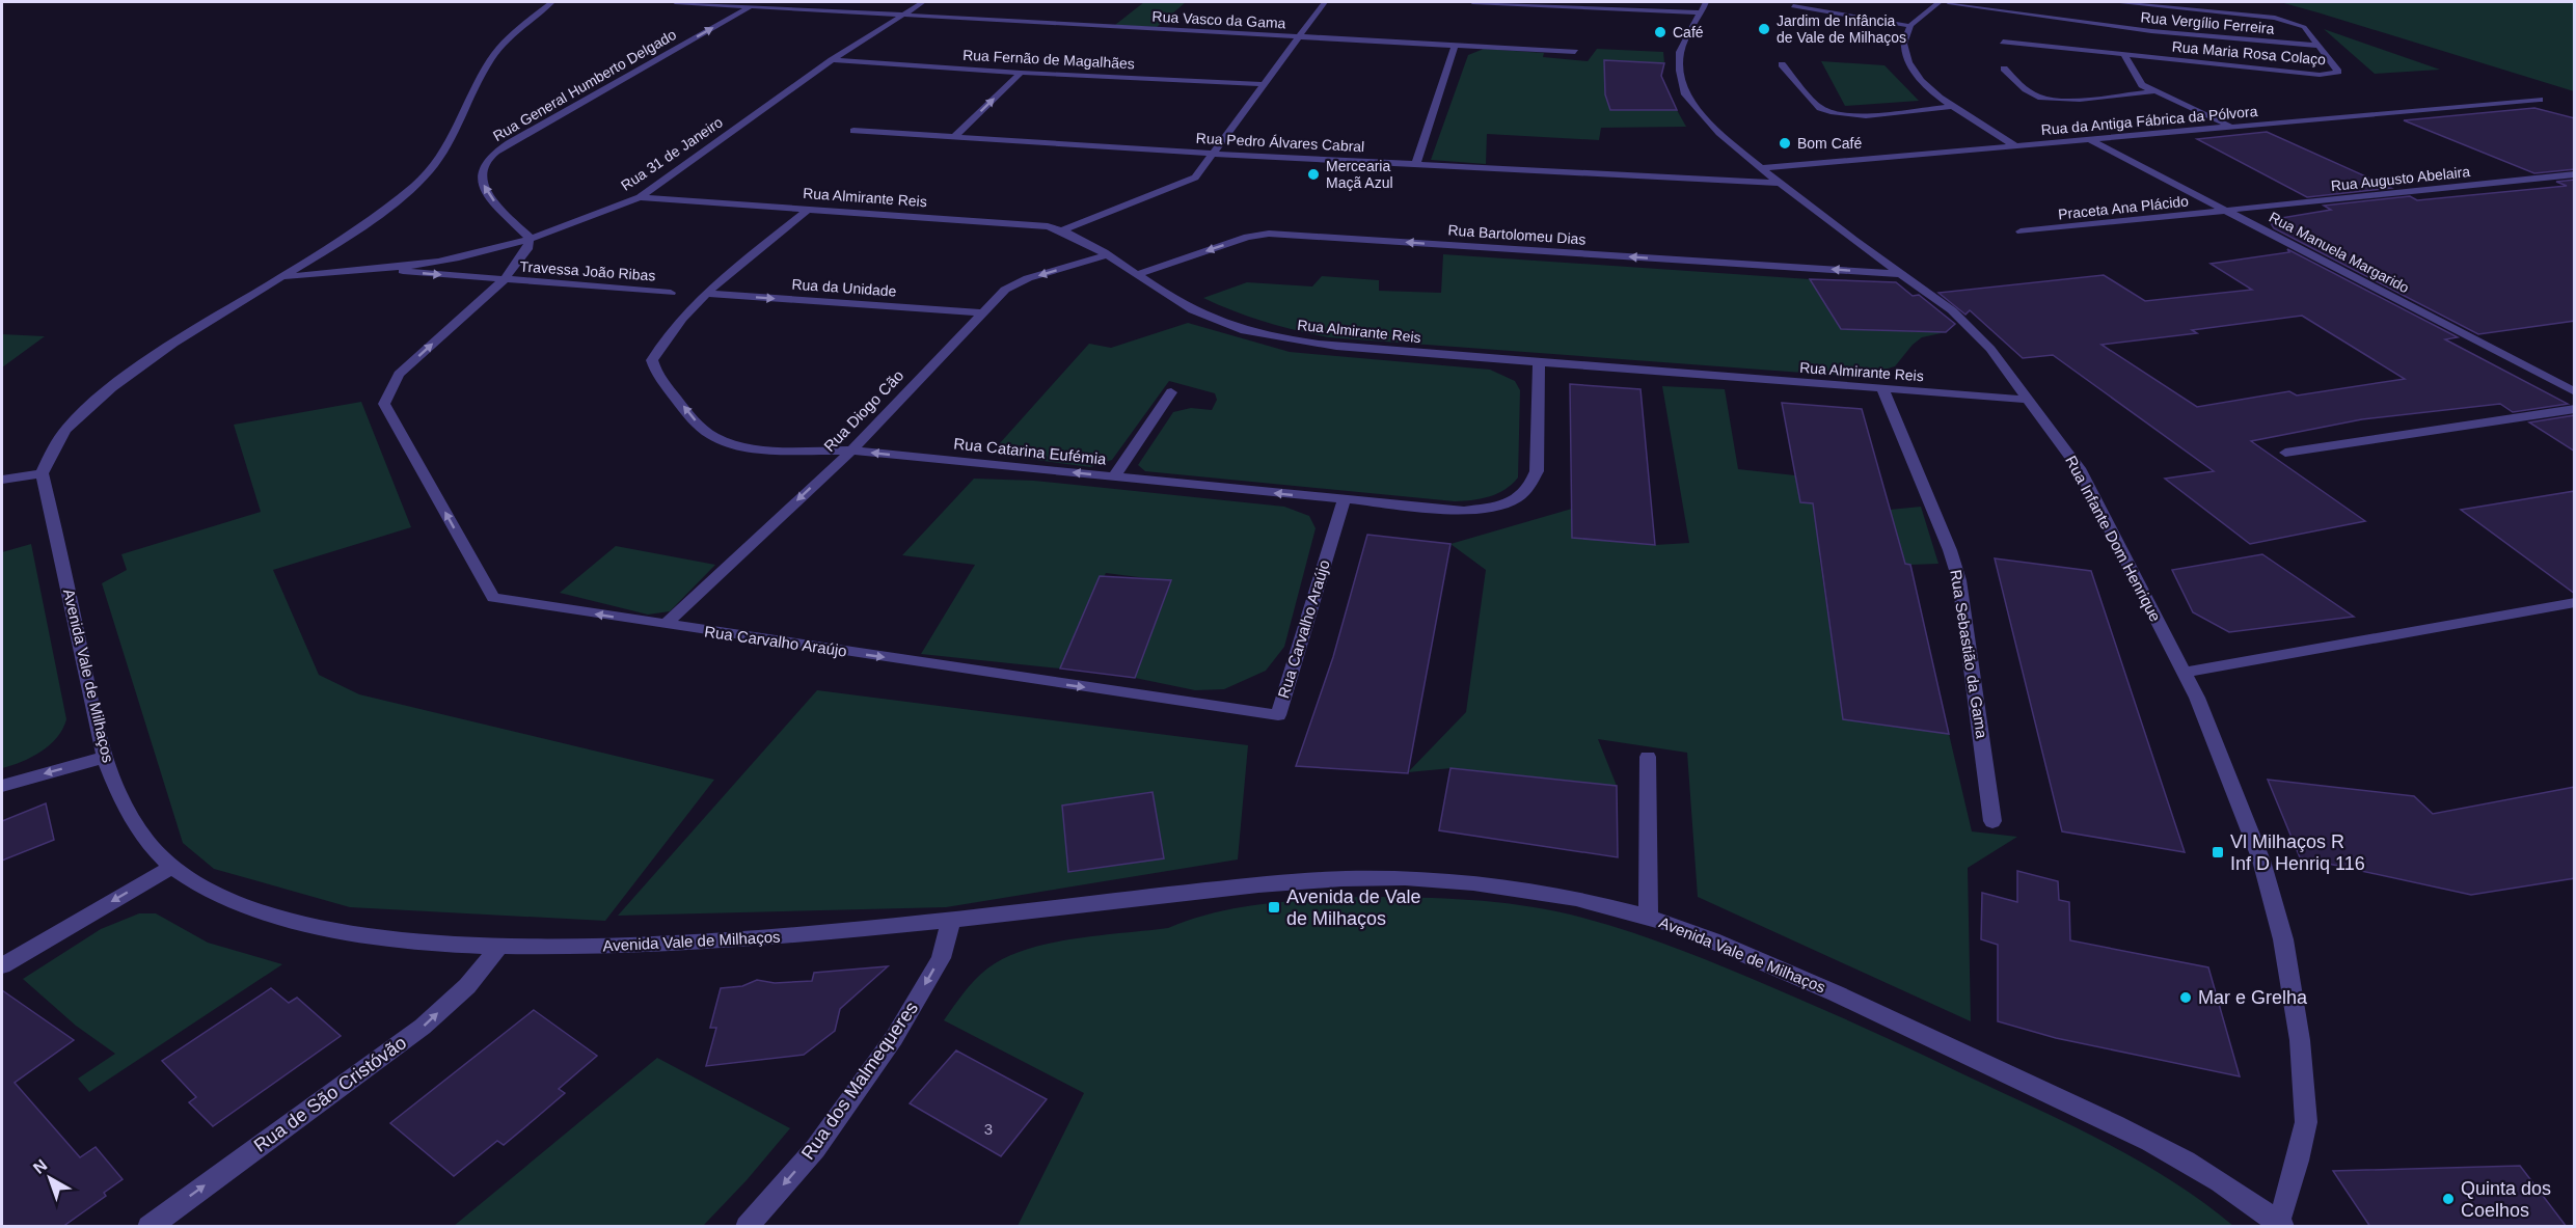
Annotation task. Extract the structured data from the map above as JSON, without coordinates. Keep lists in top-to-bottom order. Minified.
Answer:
{"streets":{"street":["Rua Vasco da Gama","Rua Vergílio Ferreira","Rua Maria Rosa Colaço","Rua Fernão de Magalhães","Rua General Humberto Delgado","Rua da Antiga Fábrica da Pólvora","Rua Pedro Álvares Cabral","Rua 31 de Janeiro","Rua Augusto Abelaira","Rua Almirante Reis","Praceta Ana Plácido","Rua Bartolomeu Dias","Rua Manuela Margarido","Travessa João Ribas","Rua da Unidade","Rua Diogo Cão","Rua Catarina Eufémia","Rua Infante Dom Henrique","Rua Carvalho Araújo","Rua Sebastião da Gama","Avenida Vale de Milhaços","Rua dos Malmequeres","Rua de São Cristóvão"]},"crossings":[["Rua Vasco da Gama","Rua General Humberto Delgado"],["Rua Vasco da Gama","Rua 31 de Janeiro"],["Rua Vergílio Ferreira","Rua Maria Rosa Colaço"],["Rua Fernão de Magalhães","Rua 31 de Janeiro"],["Rua General Humberto Delgado","Rua 31 de Janeiro"],["Rua General Humberto Delgado","Rua Carvalho Araújo"],["Rua da Antiga Fábrica da Pólvora","Rua Manuela Margarido"],["Rua da Antiga Fábrica da Pólvora","Rua Infante Dom Henrique"],["Rua Pedro Álvares Cabral","Rua Infante Dom Henrique"],["Rua 31 de Janeiro","Rua Almirante Reis"],["Rua 31 de Janeiro","Travessa João Ribas"],["Rua 31 de Janeiro","Rua Carvalho Araújo"],["Rua Augusto Abelaira","Praceta Ana Plácido"],["Rua Augusto Abelaira","Rua Manuela Margarido"],["Rua Almirante Reis","Rua Bartolomeu Dias"],["Rua Almirante Reis","Rua Diogo Cão"],["Rua Almirante Reis","Rua Catarina Eufémia"],["Rua Almirante Reis","Rua Infante Dom Henrique"],["Rua Almirante Reis","Rua Sebastião da Gama"],["Praceta Ana Plácido","Rua Manuela Margarido"],["Rua Bartolomeu Dias","Rua Infante Dom Henrique"],["Travessa João Ribas","Rua Carvalho Araújo"],["Rua da Unidade","Rua Diogo Cão"],["Rua da Unidade","Rua Catarina Eufémia"],["Rua Diogo Cão","Rua Catarina Eufémia"],["Rua Diogo Cão","Rua Carvalho Araújo"],["Rua Catarina Eufémia","Rua Carvalho Araújo"],["Rua Infante Dom Henrique","Avenida Vale de Milhaços"],["Avenida Vale de Milhaços","Rua dos Malmequeres"],["Avenida Vale de Milhaços","Rua de São Cristóvão"]],"one_way":["Rua Bartolomeu Dias","Rua da Unidade","Rua Diogo Cão","Rua Catarina Eufémia","Rua dos Malmequeres","Rua de São Cristóvão"],"places":{"other":["Jardim de Infância de Vale de Milhaços","Café","Bom Café","Mercearia Maçã Azul","Mar e Grelha","Quinta dos Coelhos"],"transit":["Vl Milhaços R Inf D Henriq 116","Avenida de Vale de Milhaços"]},"house_numbers":["3"],"north":"top left"}
